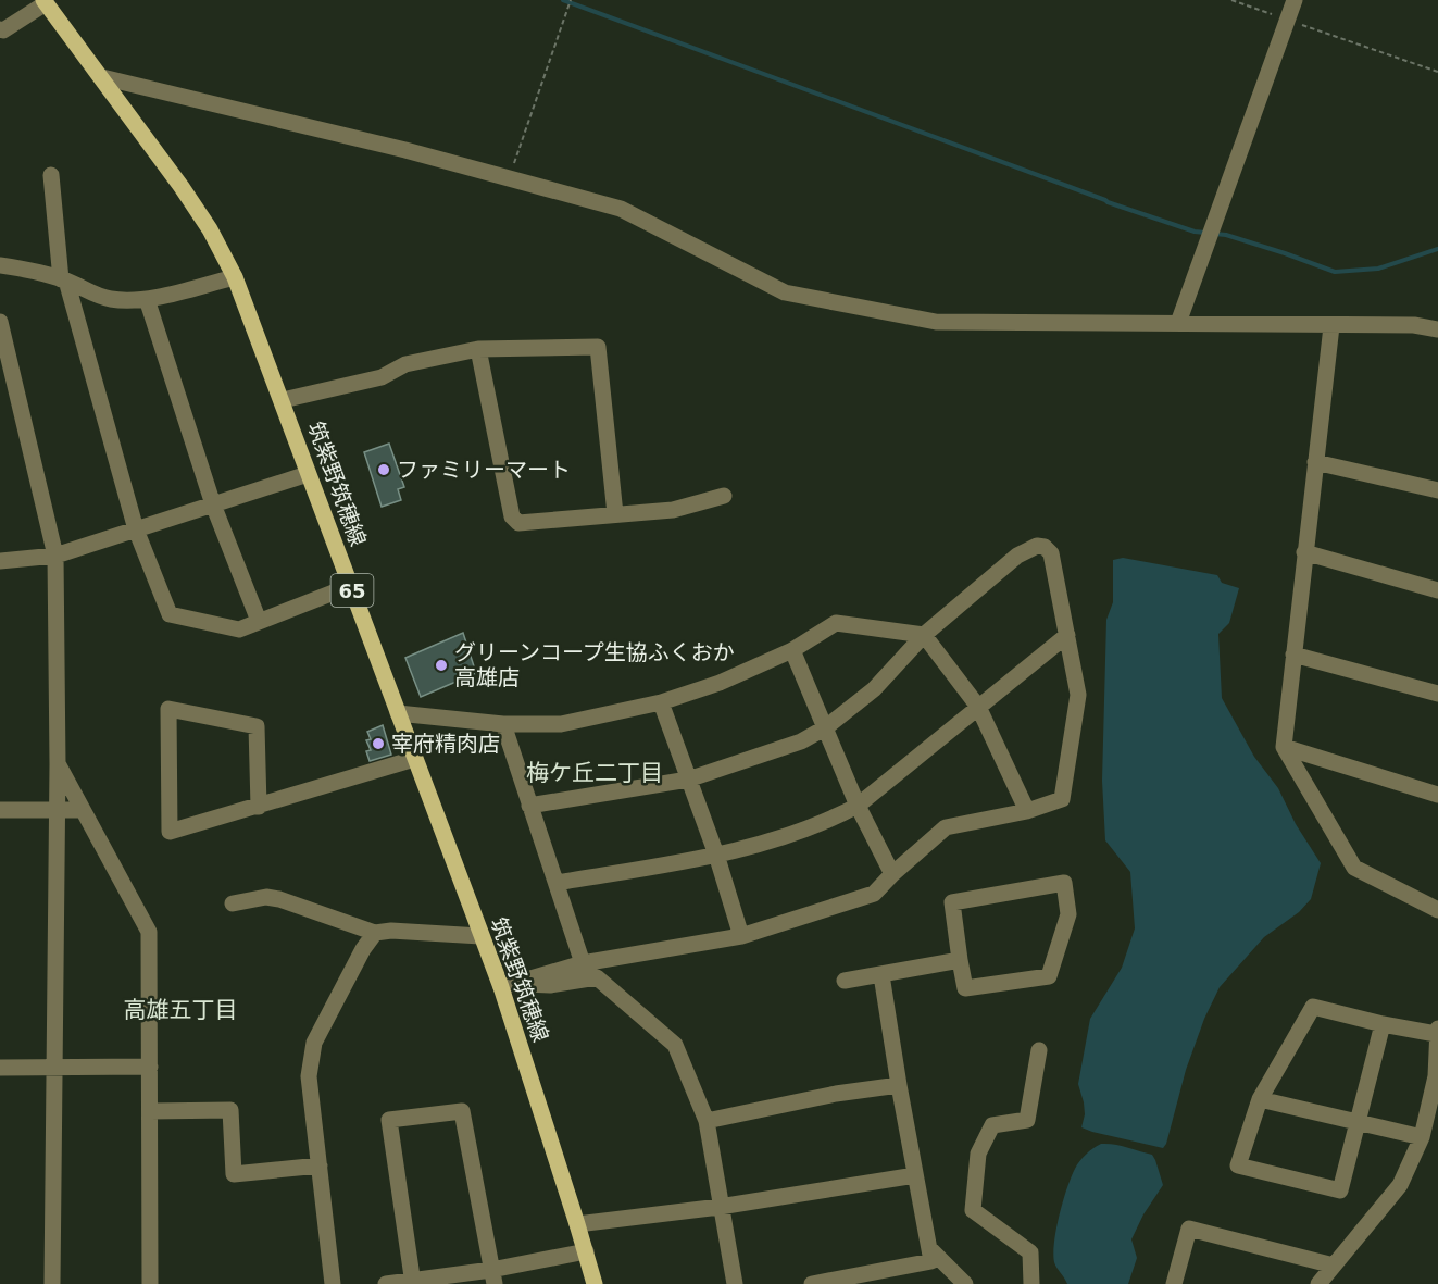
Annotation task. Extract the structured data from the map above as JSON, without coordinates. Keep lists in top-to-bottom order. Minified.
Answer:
{"streets":{"main road":["筑紫野筑穂線","65"]},"districts":["梅ケ丘二丁目","高雄五丁目"],"places":["ファミリーマート","グリーンコープ生協ふくおか 高雄店","宰府精肉店"]}
